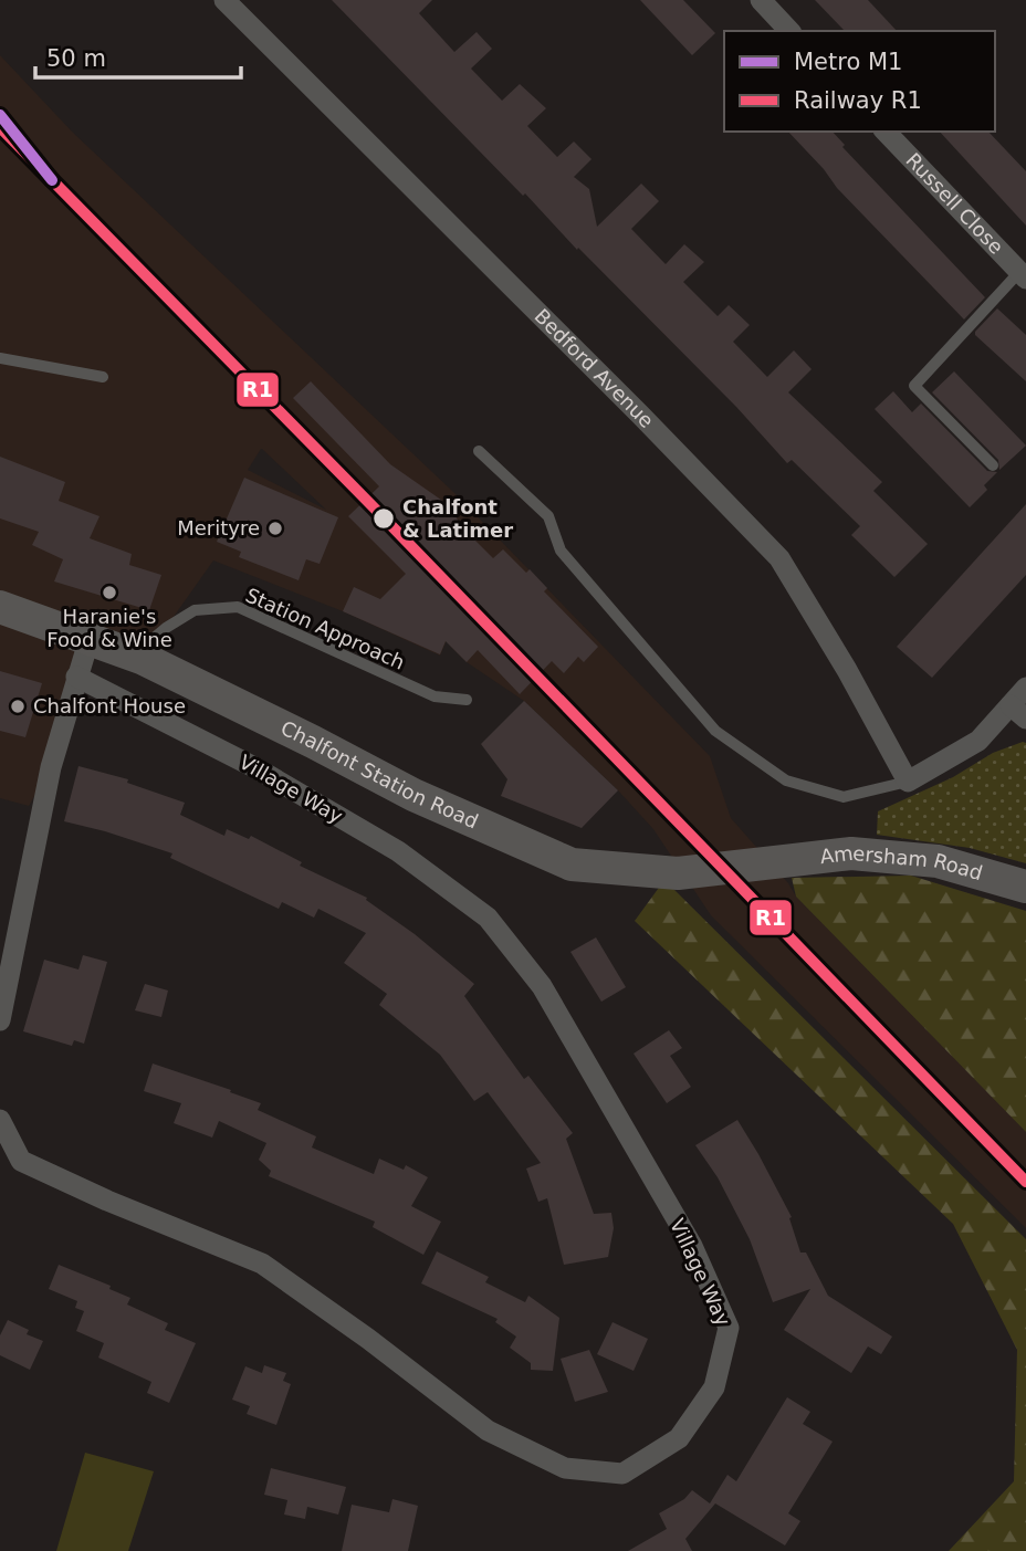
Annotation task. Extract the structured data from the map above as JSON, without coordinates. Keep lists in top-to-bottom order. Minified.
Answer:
{"streets":{"main road":["Chalfont Station Road","Amersham Road"],"street":["Russell Close","Bedford Avenue","Village Way"],"lane":["Station Approach"]},"crossings":[["Station Approach","Chalfont Station Road"],["Chalfont Station Road","Amersham Road"]],"places":["Chalfont & Latimer","Merityre","Haranie's Food & Wine","Chalfont House"],"lines":["metro line M1","rail line R1"],"legend":["Metro M1","Railway R1"],"scale_bar":"50 m"}
